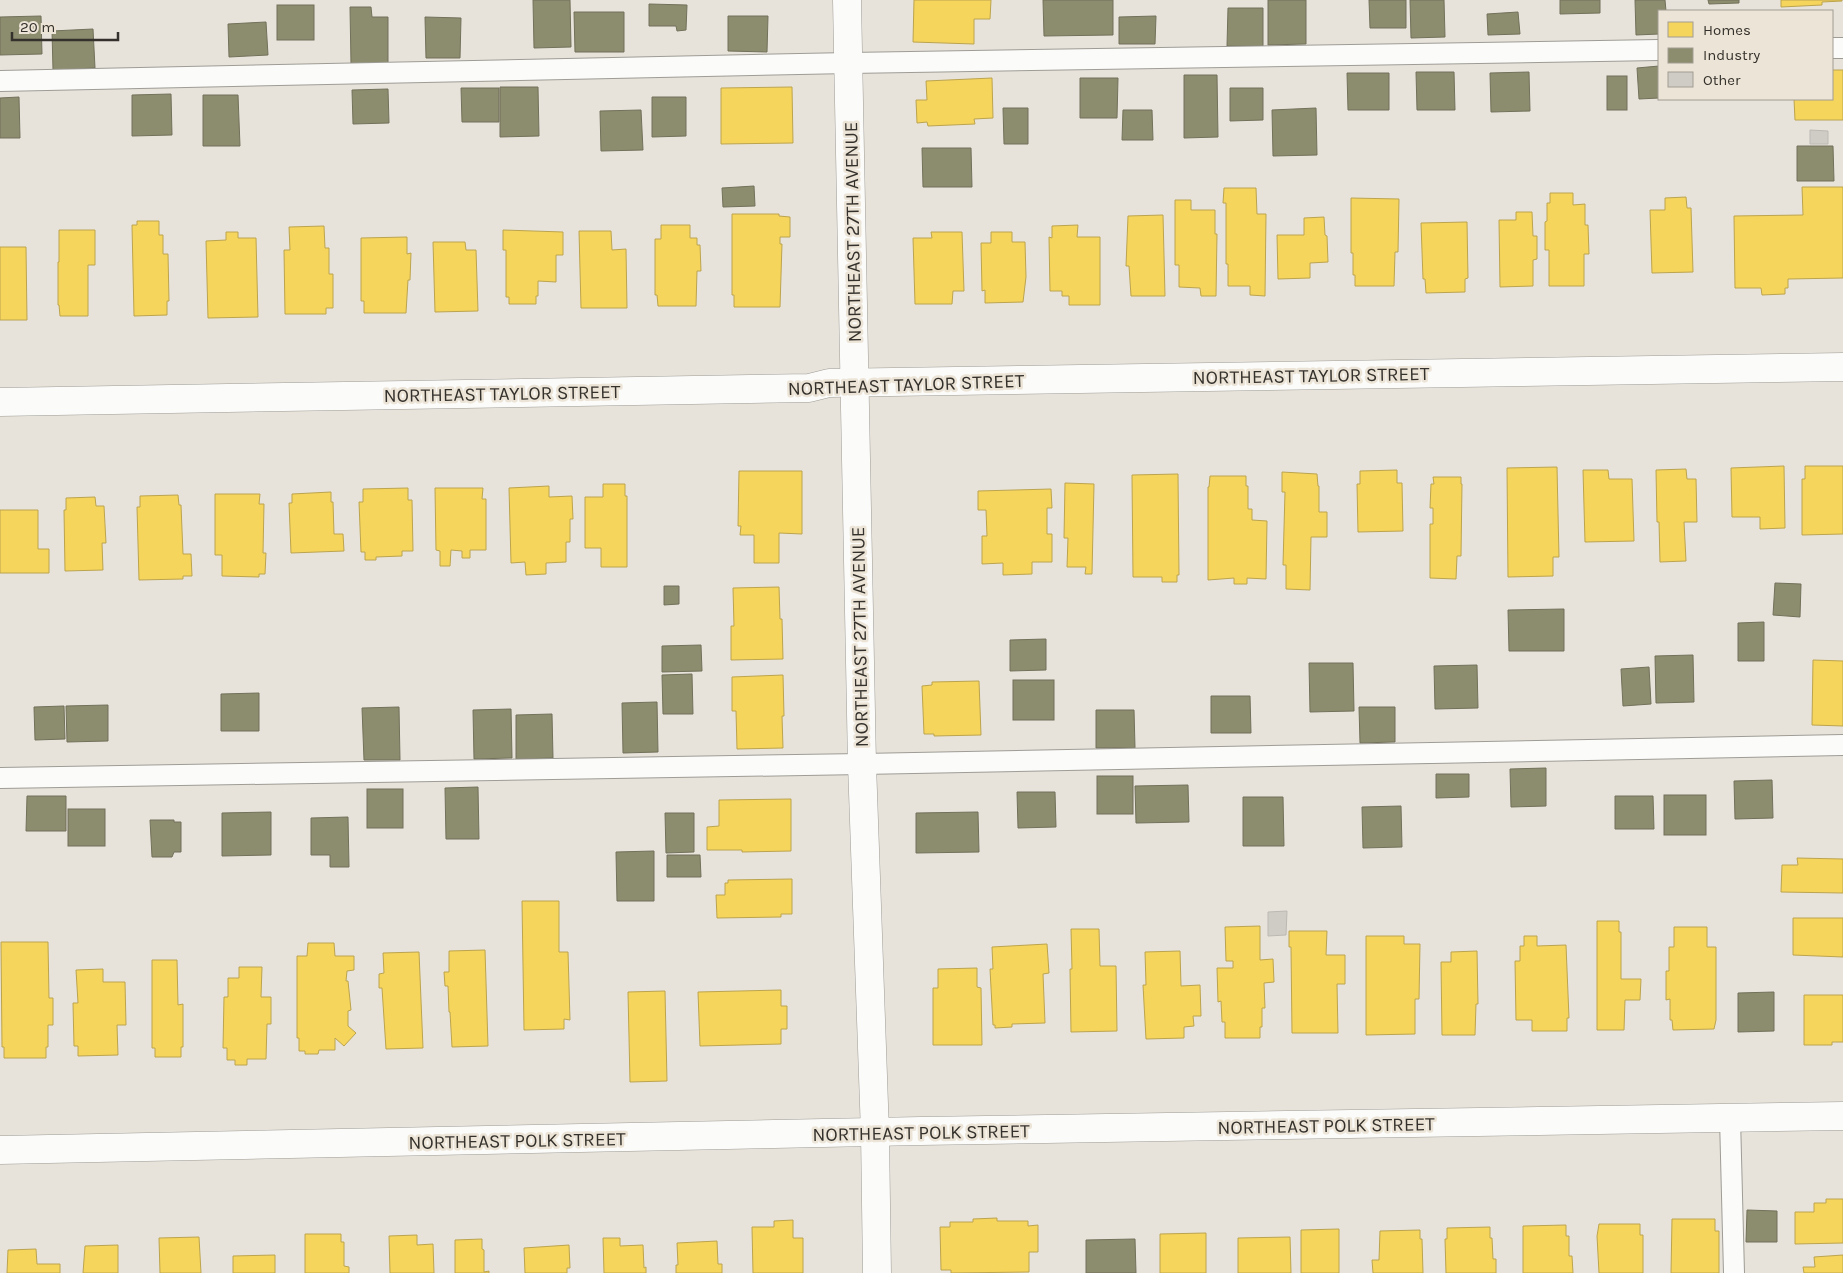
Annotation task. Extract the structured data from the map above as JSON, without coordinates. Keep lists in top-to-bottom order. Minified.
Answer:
{"streets":{"street":["NORTHEAST 27TH AVENUE","NORTHEAST TAYLOR STREET","NORTHEAST POLK STREET"]},"crossings":[["NORTHEAST 27TH AVENUE","NORTHEAST TAYLOR STREET"],["NORTHEAST 27TH AVENUE","NORTHEAST POLK STREET"]],"legend":["Homes","Industry","Other"],"scale_bar":"20 m"}
